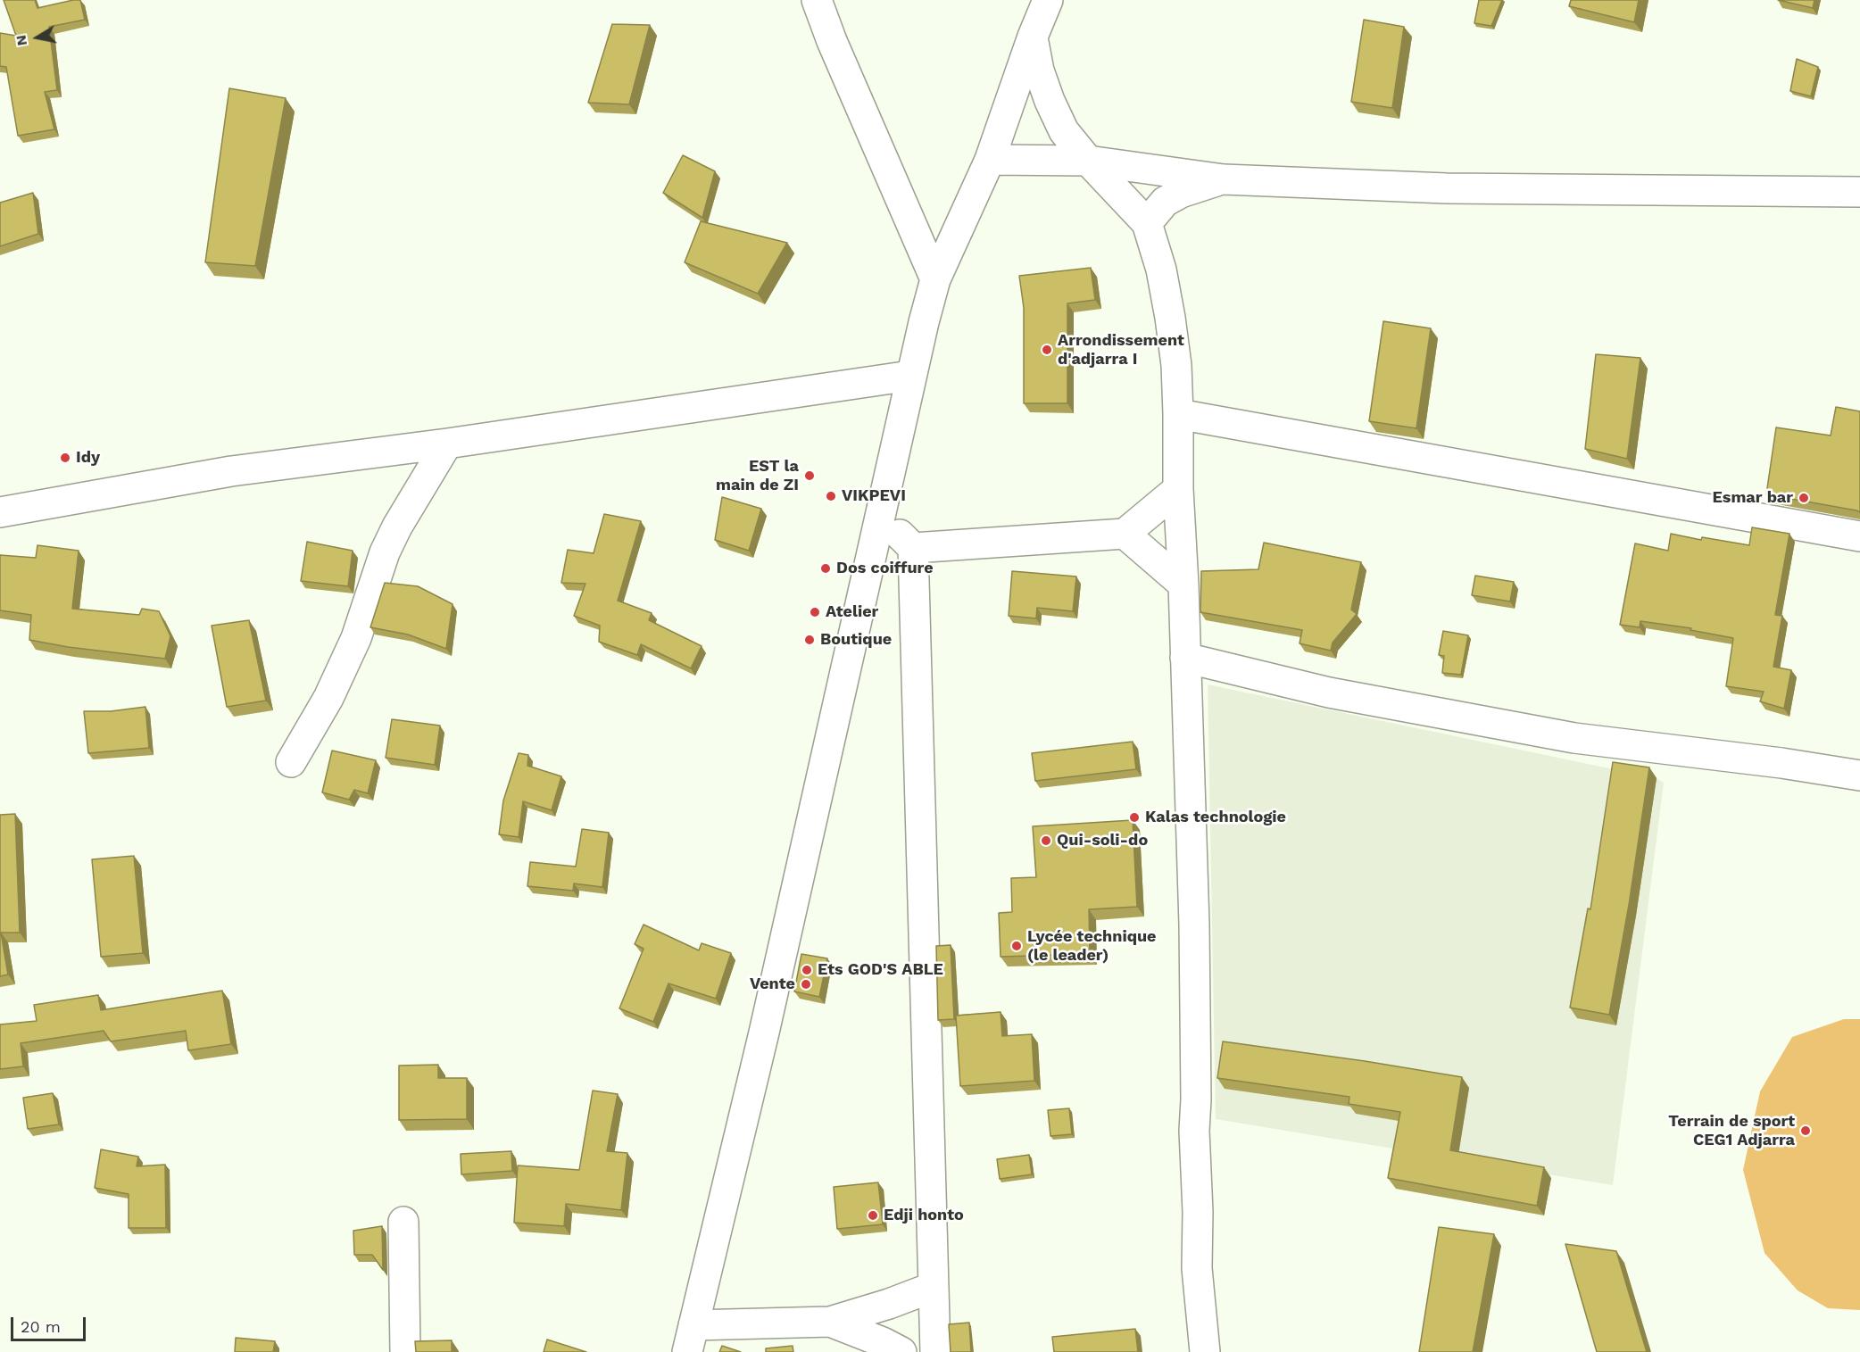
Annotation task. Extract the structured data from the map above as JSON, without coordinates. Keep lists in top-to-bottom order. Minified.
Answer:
{"places":["Arrondissement d'adjarra I","Idy","EST la main de ZI","VIKPEVI","Esmar bar","Dos coiffure","Atelier","Boutique","Kalas technologie","Qui-soli-do","Lycée technique (le leader)","Ets GOD'S ABLE","Vente","Terrain de sport CEG1 Adjarra","Edji honto"],"scale_bar":"20 m","north":"left"}
